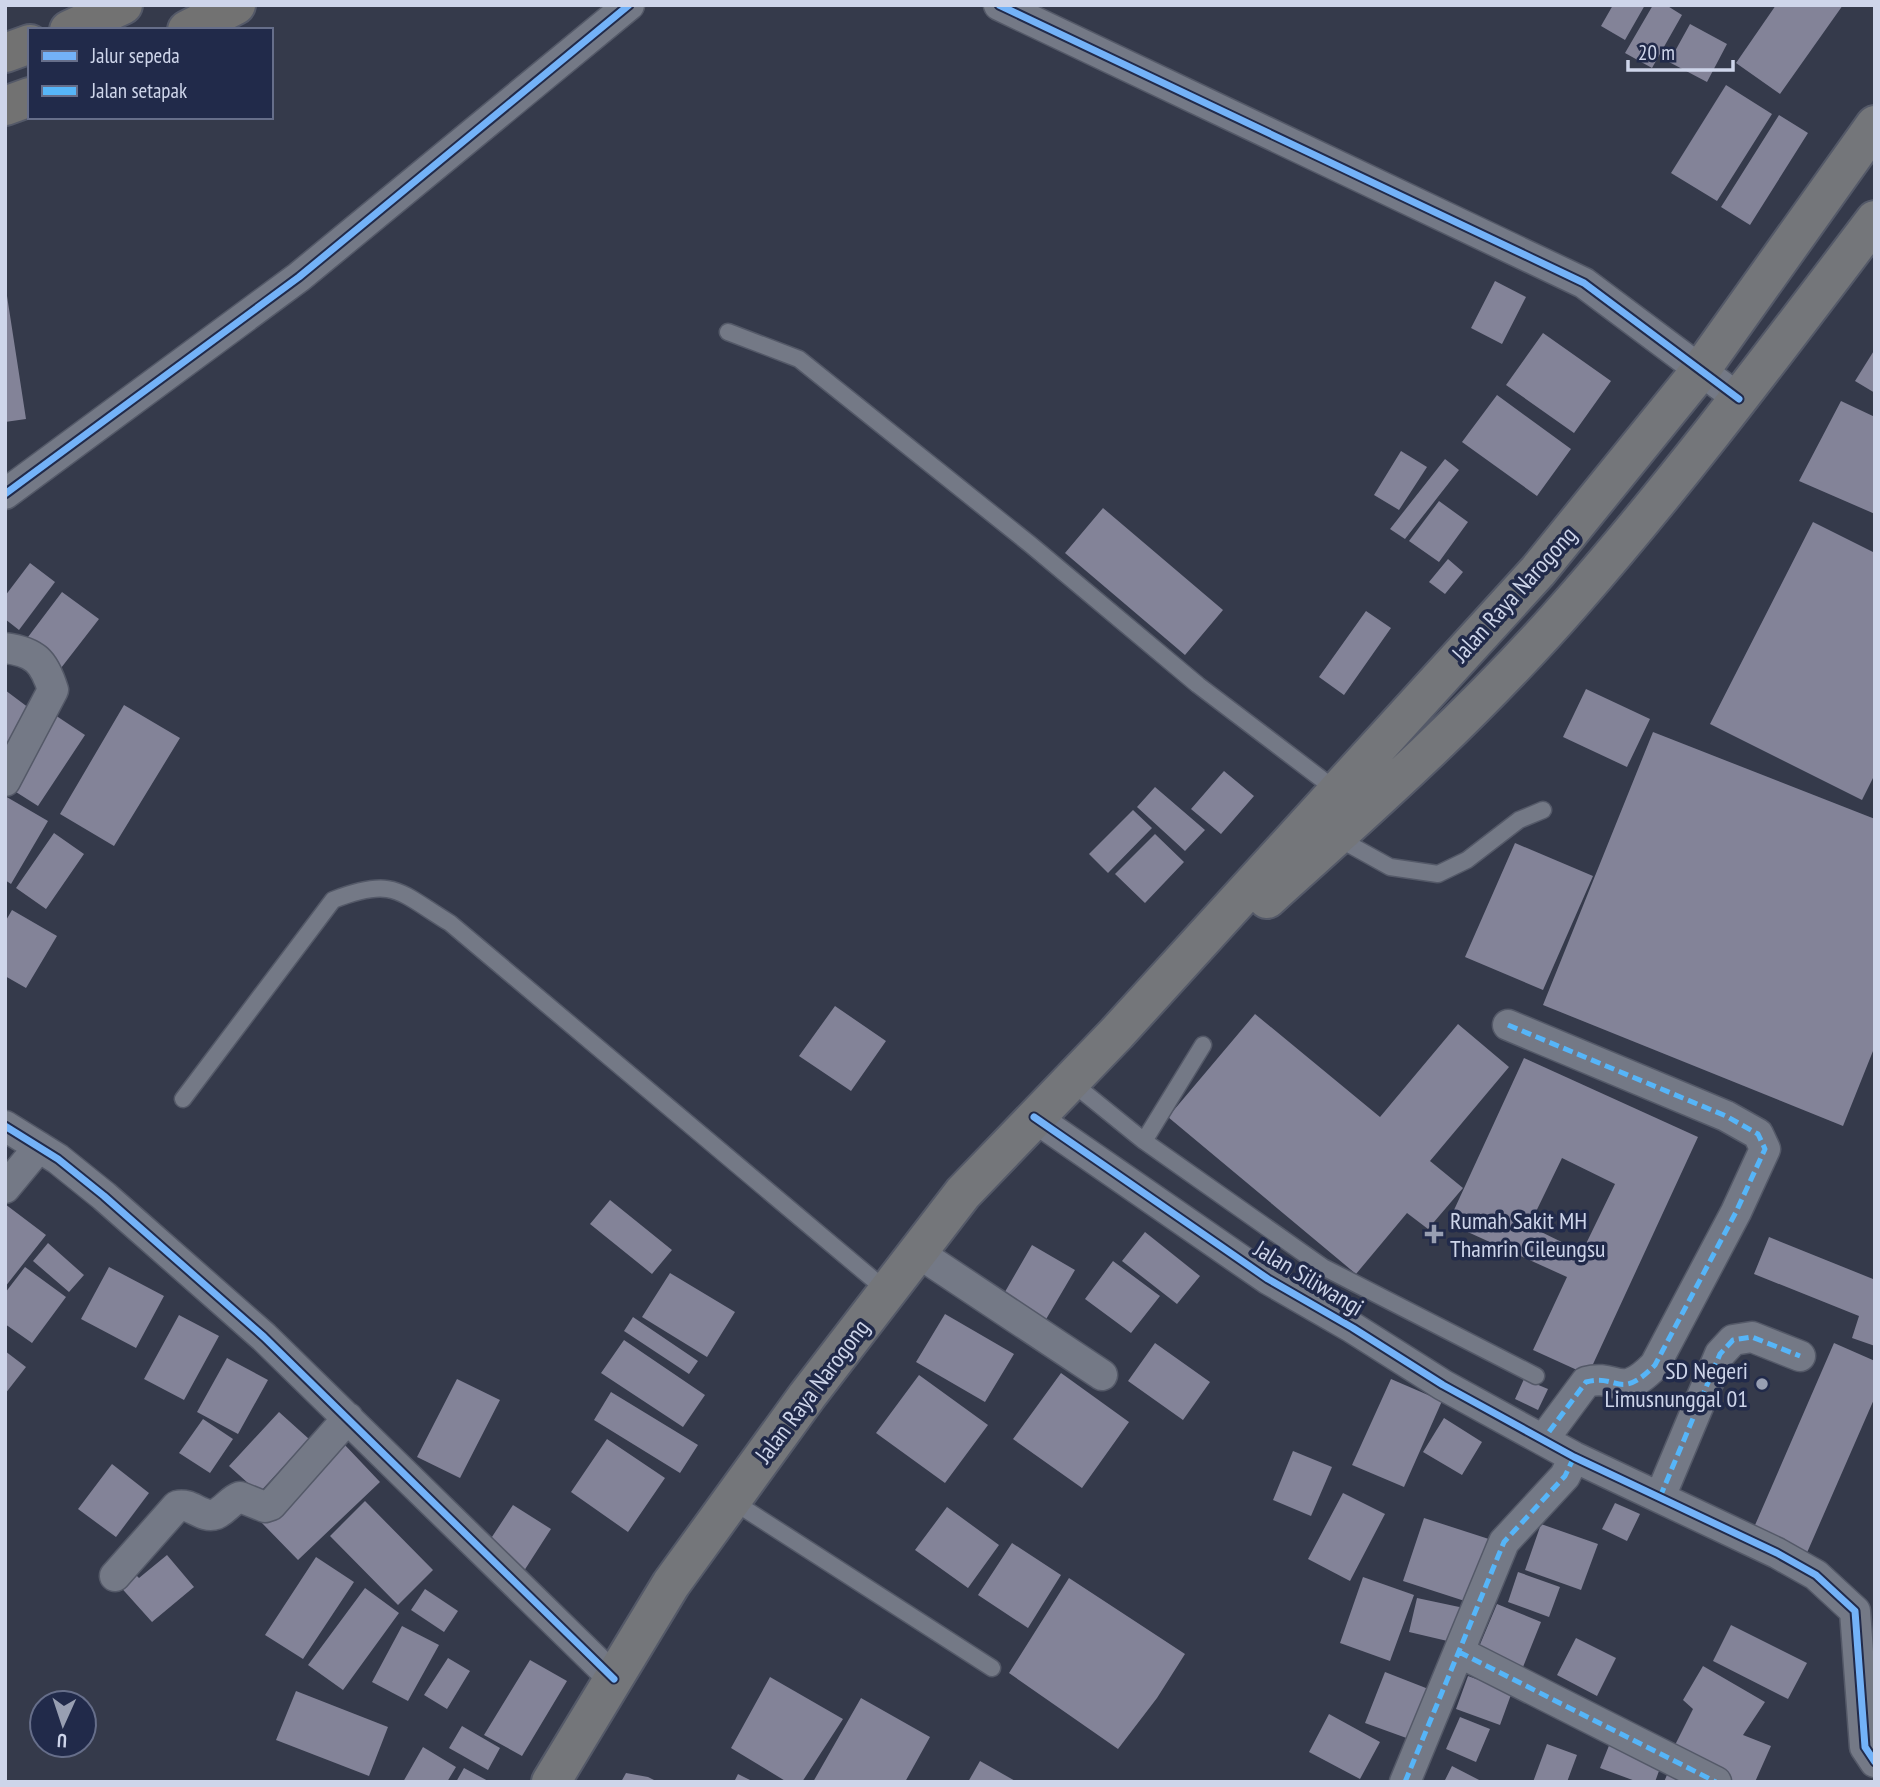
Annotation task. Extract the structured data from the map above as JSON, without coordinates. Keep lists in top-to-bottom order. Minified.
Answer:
{"streets":{"main road":["Jalan Raya Narogong"],"street":["Jalan Siliwangi"]},"crossings":[["Jalan Raya Narogong","Jalan Siliwangi"]],"places":{"health":["Rumah Sakit MH Thamrin Cileungsu"],"other":["SD Negeri Limusnunggal 01"]},"legend":["Jalur sepeda","Jalan setapak"],"scale_bar":"20 m","north":"bottom"}
